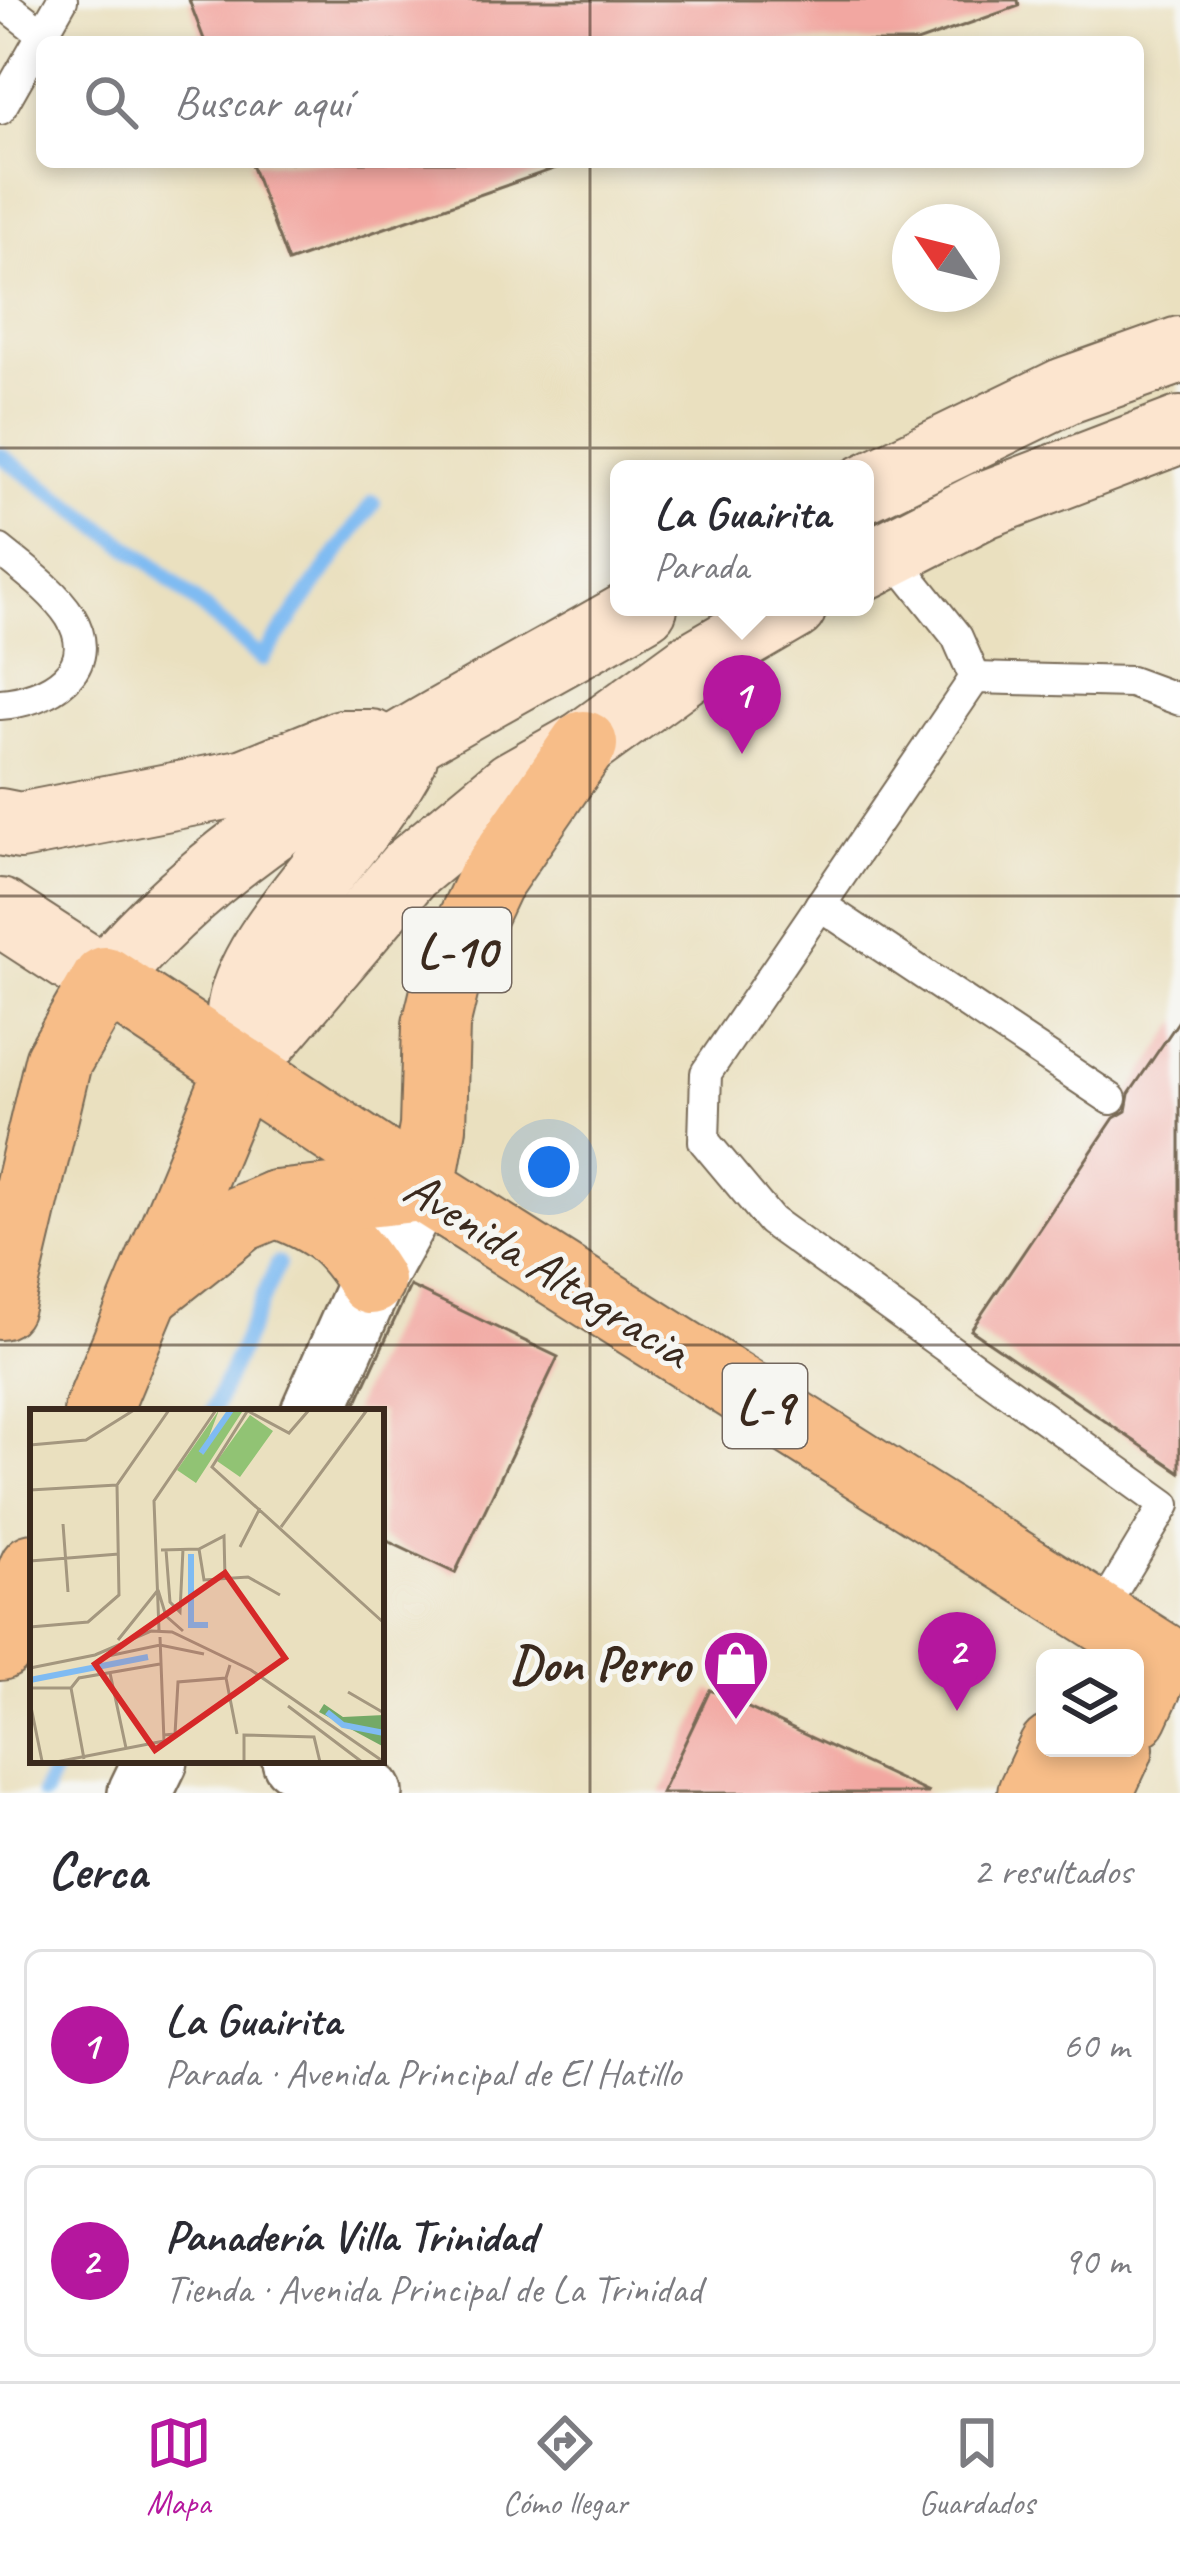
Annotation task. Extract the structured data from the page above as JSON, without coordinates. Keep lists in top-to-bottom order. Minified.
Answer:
{"streets":{"main road":["L-10","Avenida Altagracia","L-9"]},"crossings":[["L-10","Avenida Altagracia"],["L-10","L-9"],["Avenida Altagracia","L-9"]],"places":{"shop":["Don Perro"]},"north":"top left","page":{"search":"Buscar aquí","popup":["La Guairita","Parada"],"pins":["1","2"],"heading":["Cerca","2 resultados"],"list":[{"mark":"1","name":"La Guairita","note":"Parada · Avenida Principal de El Hatillo","value":"60 m"},{"mark":"2","name":"Panadería Villa Trinidad","note":"Tienda · Avenida Principal de La Trinidad","value":"90 m"}],"nav":["Mapa","Cómo llegar","Guardados"]}}
